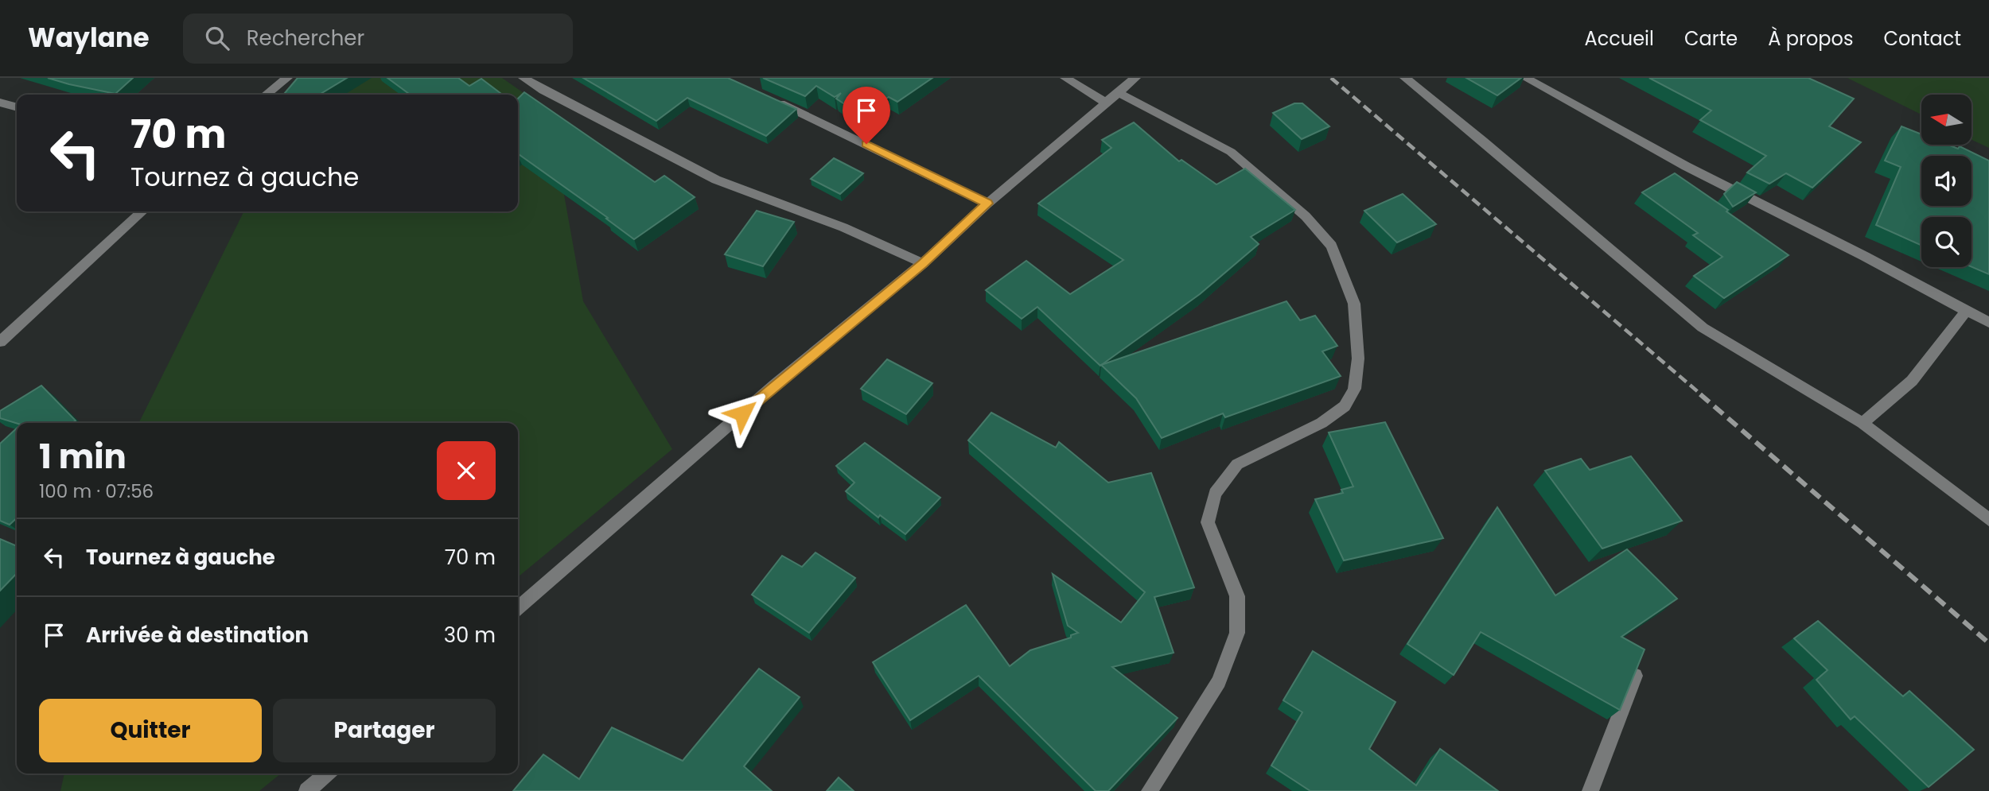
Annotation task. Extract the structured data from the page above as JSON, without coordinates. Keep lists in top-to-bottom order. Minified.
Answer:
{"north":"left","page":{"header":"Waylane","search":"Rechercher","nav":["Accueil","Carte","À propos","Contact"],"turn":["70 m","Tournez à gauche"],"heading":["1 min","100 m · 07:56"],"list":[{"name":"Tournez à gauche","value":"70 m"},{"name":"Arrivée à destination","value":"30 m"}],"buttons":["Quitter","Partager"]}}
